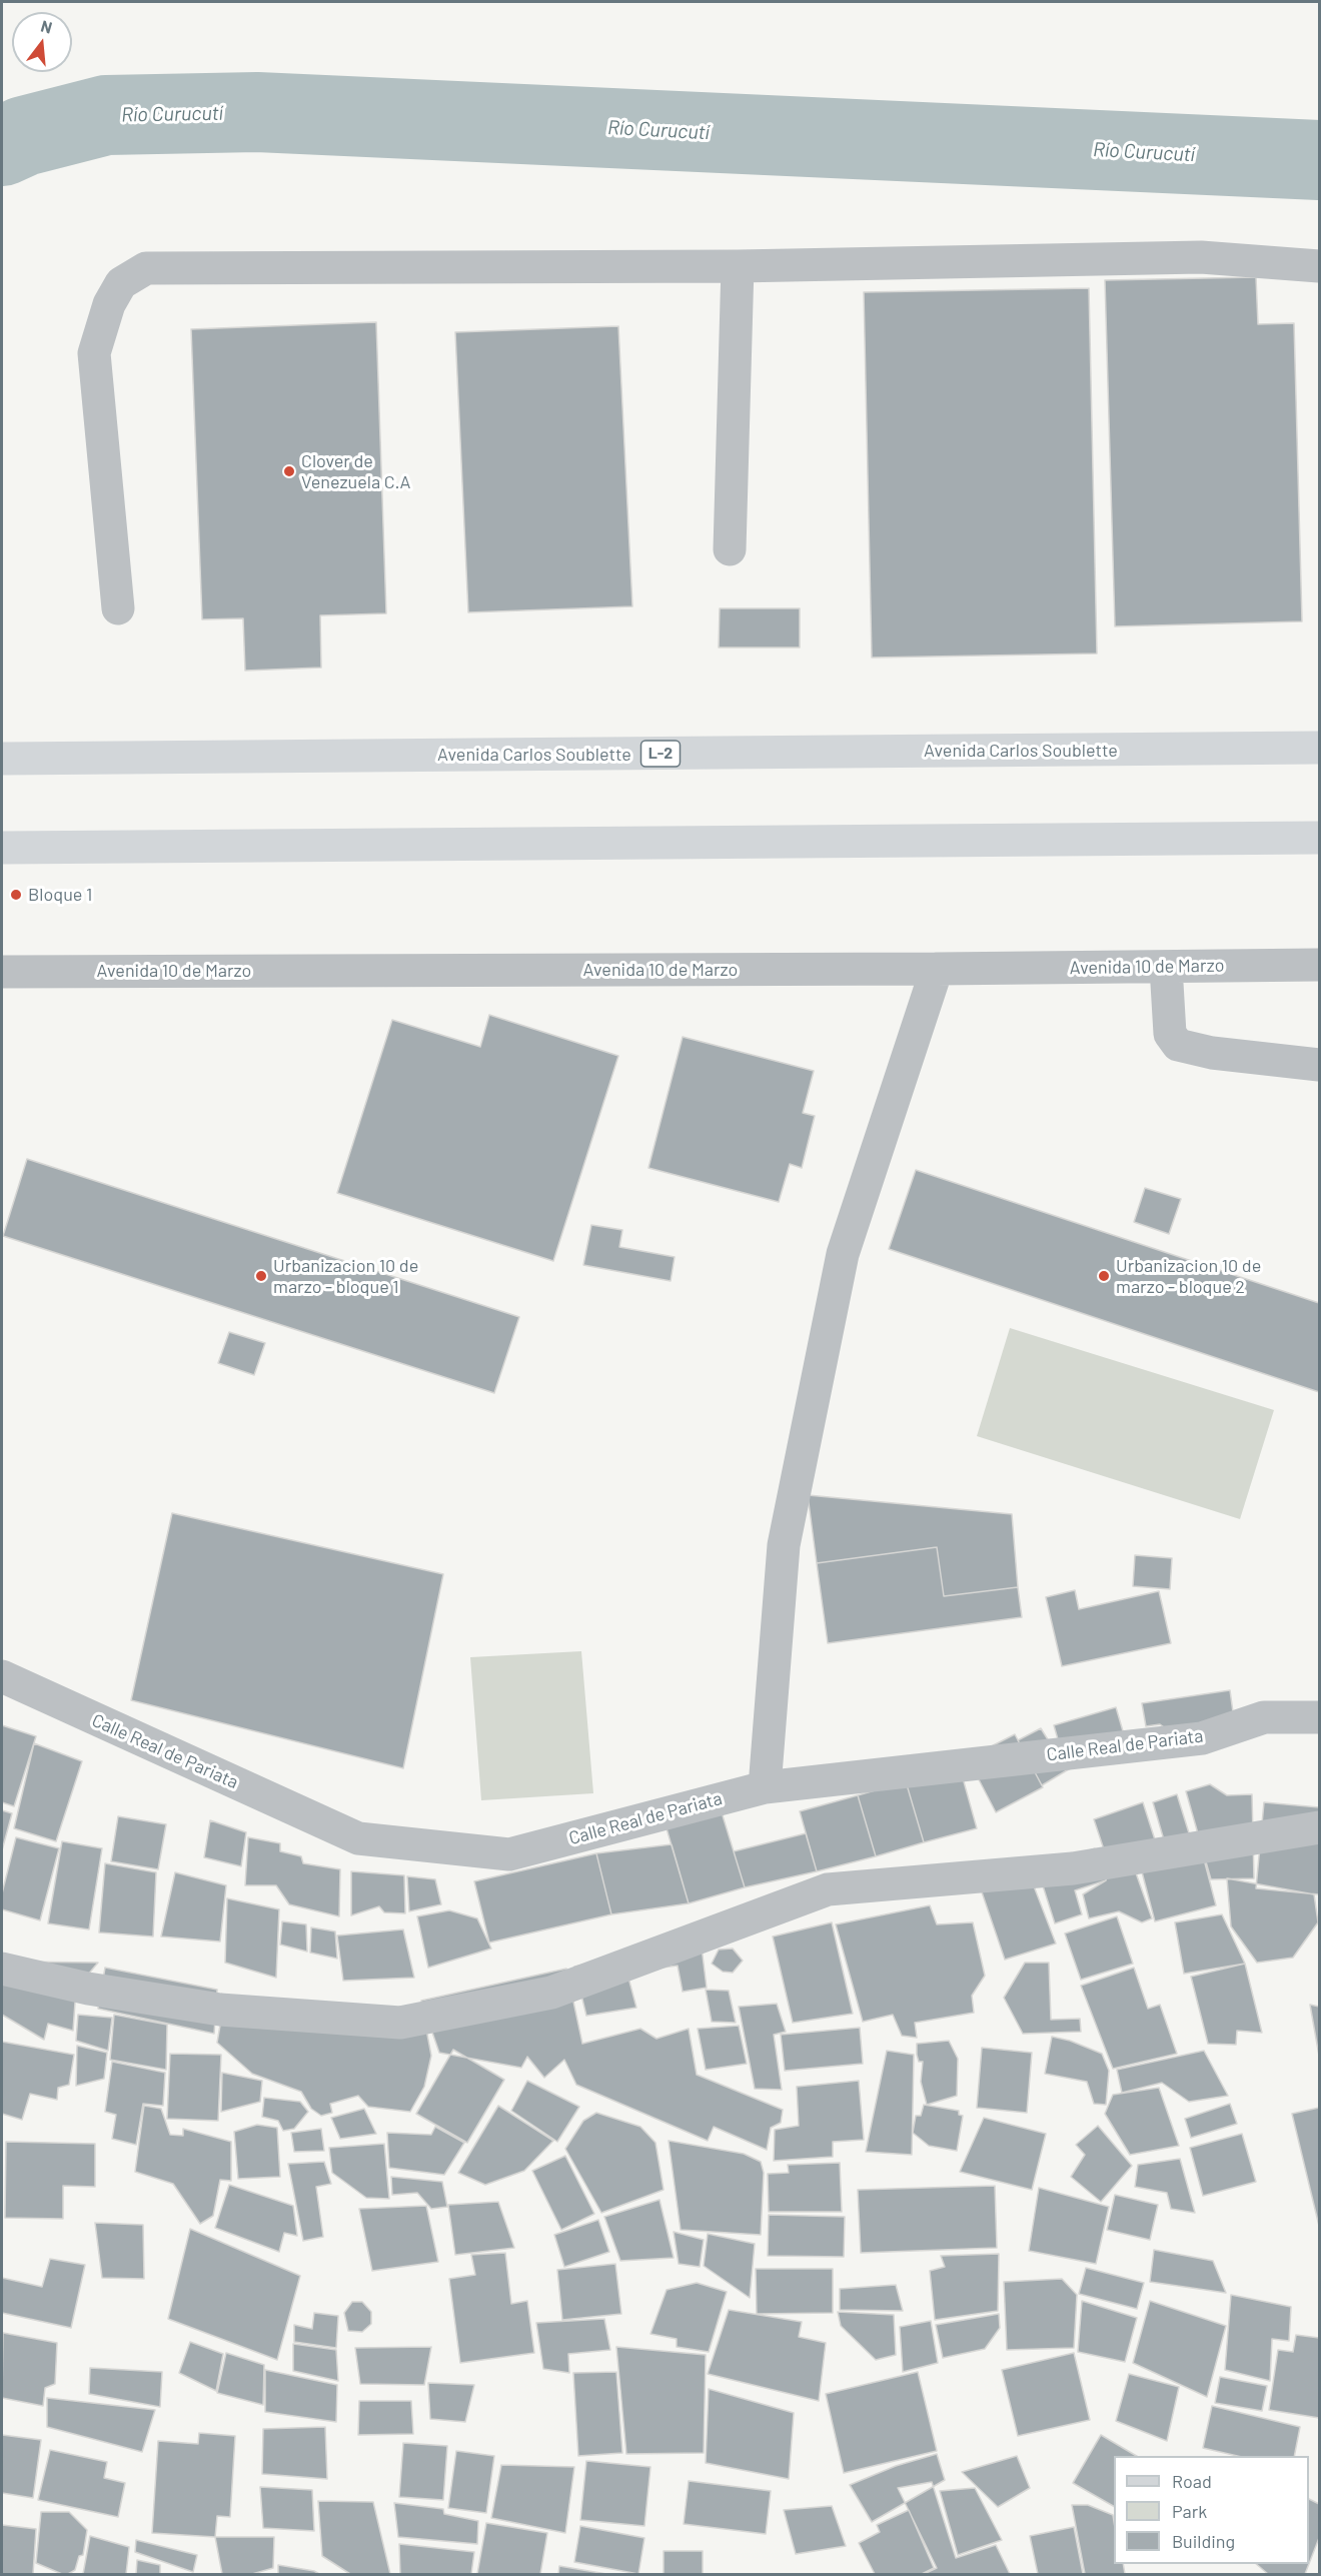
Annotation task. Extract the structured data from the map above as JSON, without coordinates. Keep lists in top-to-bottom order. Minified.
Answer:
{"streets":{"main road":["Avenida Carlos Soublette","L-2"],"street":["Avenida 10 de Marzo","Calle Real de Pariata"]},"water":["Río Curucutí"],"places":["Clover de Venezuela C.A","Bloque 1","Urbanizacion 10 de marzo - bloque 1","Urbanizacion 10 de marzo - bloque 2"],"legend":["Road","Park","Building"],"north":"top"}
